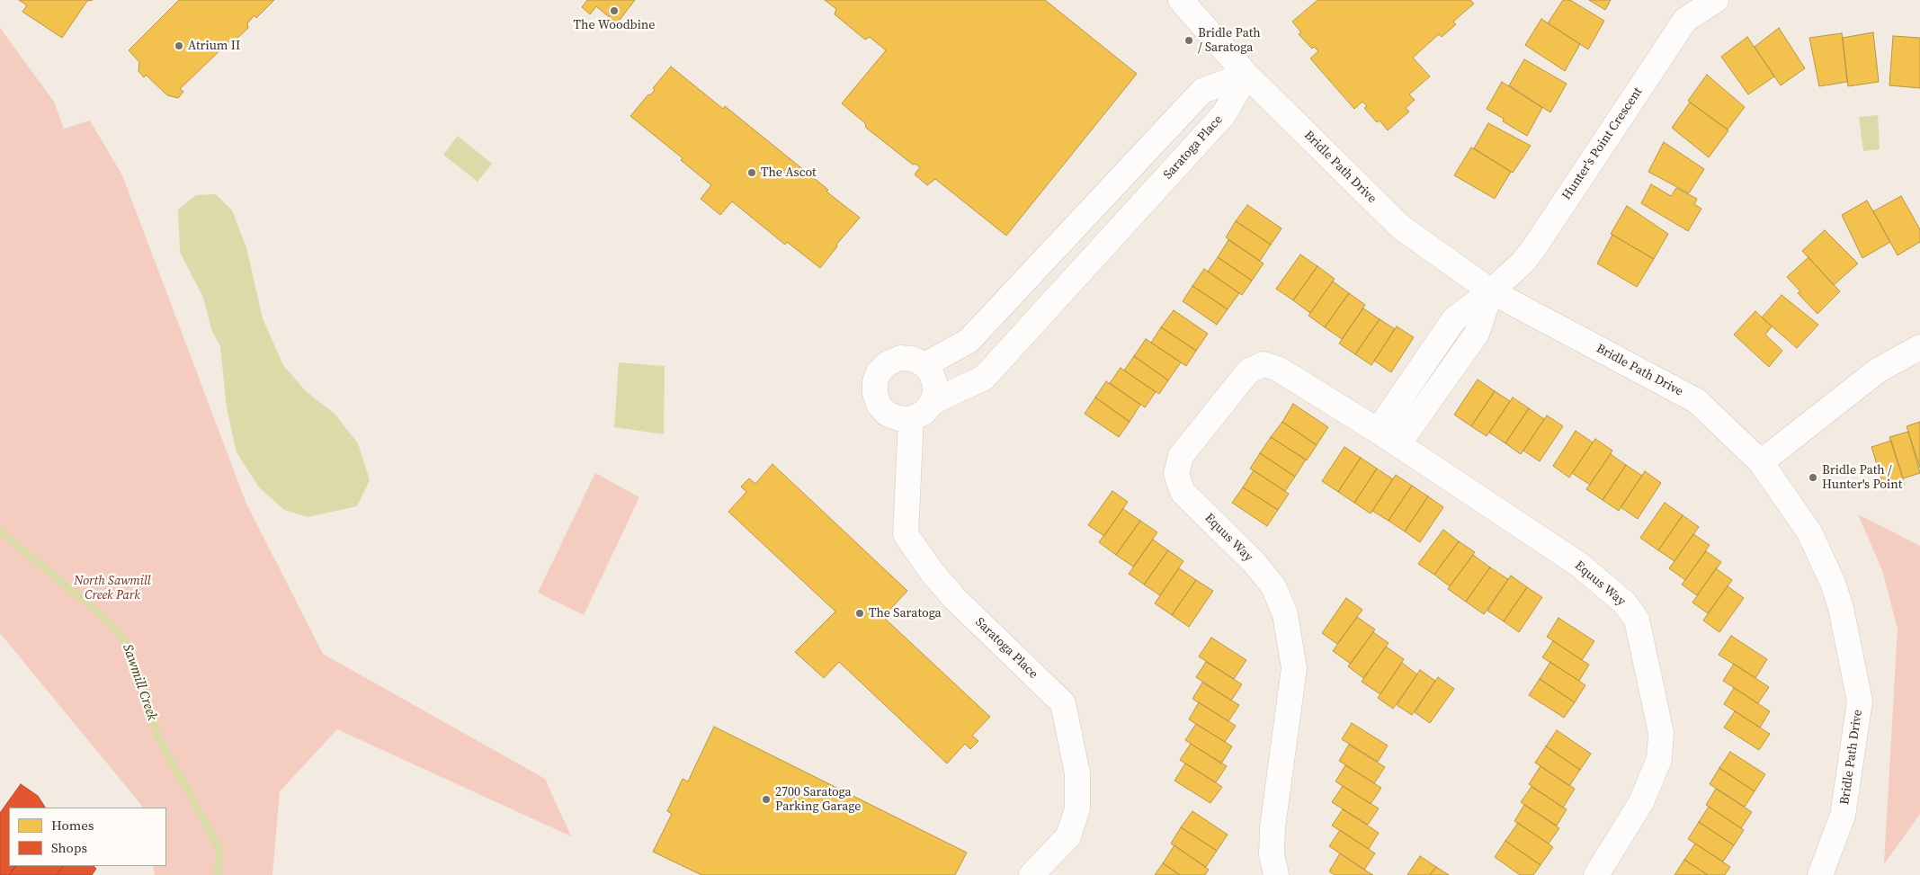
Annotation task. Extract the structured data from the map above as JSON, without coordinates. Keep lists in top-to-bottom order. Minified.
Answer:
{"streets":{"street":["Hunter's Point Crescent","Saratoga Place","Bridle Path Drive","Equus Way"]},"crossings":[["Hunter's Point Crescent","Bridle Path Drive"],["Saratoga Place","Bridle Path Drive"]],"water":["Sawmill Creek"],"parks":["North Sawmill Creek Park"],"places":["The Woodbine","Bridle Path / Saratoga","Atrium II","The Ascot","Bridle Path / Hunter's Point","The Saratoga","2700 Saratoga Parking Garage"],"legend":["Homes","Shops"]}
